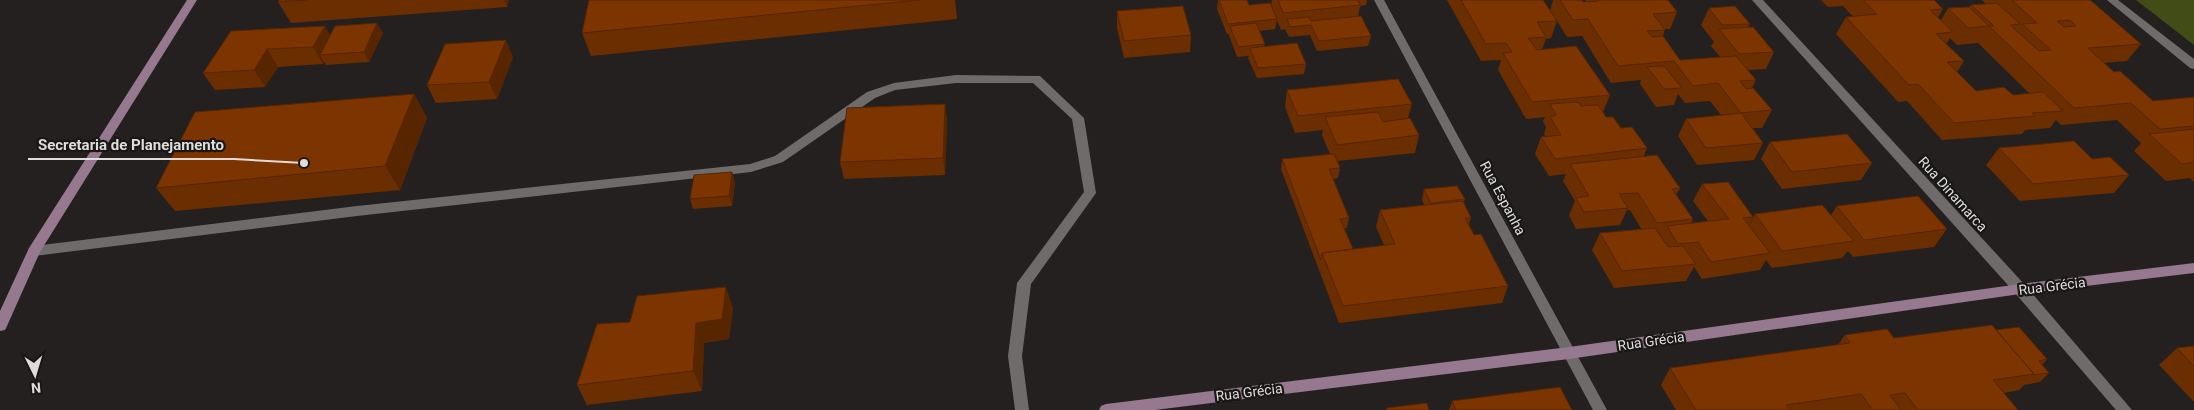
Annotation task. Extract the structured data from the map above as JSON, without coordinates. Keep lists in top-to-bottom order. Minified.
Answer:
{"streets":{"main road":["Rua Grécia"],"street":["Rua Dinamarca","Rua Espanha"]},"crossings":[["Rua Dinamarca","Rua Grécia"],["Rua Espanha","Rua Grécia"]],"places":["Secretaria de Planejamento"],"north":"bottom"}
